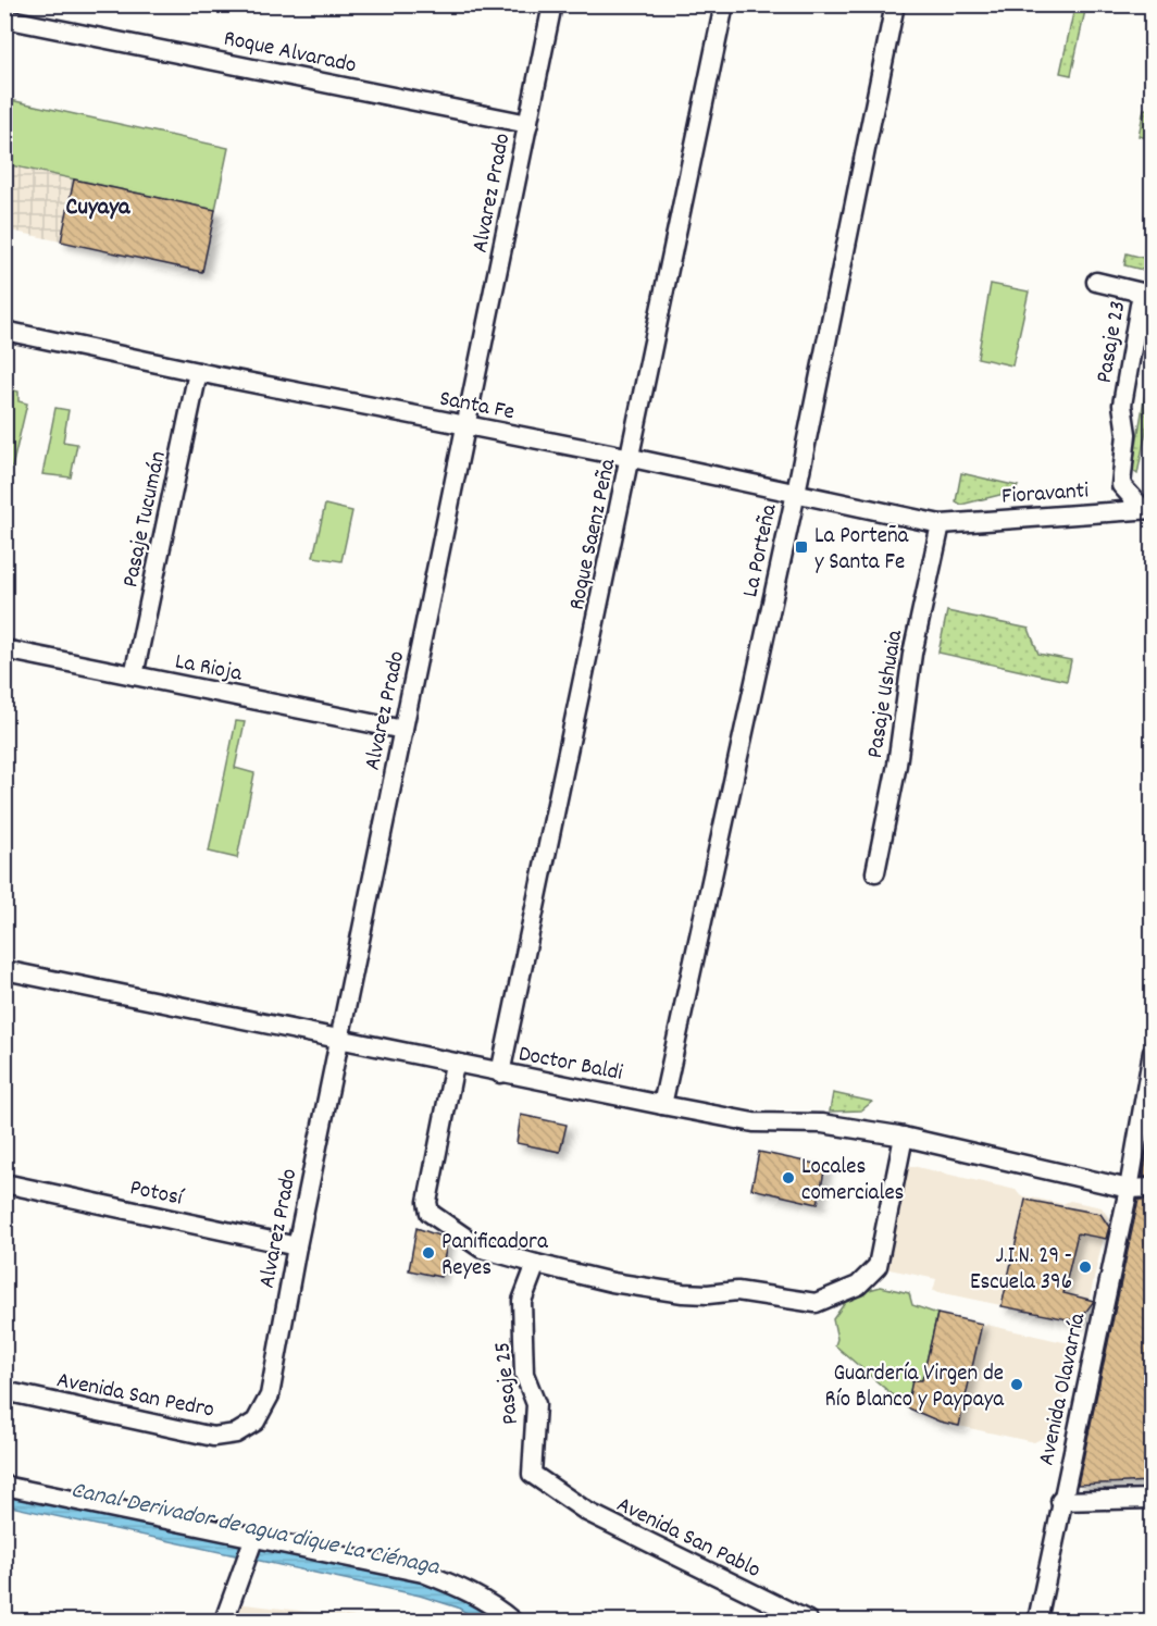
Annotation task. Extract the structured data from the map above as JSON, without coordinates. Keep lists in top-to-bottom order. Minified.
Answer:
{"streets":{"street":["Roque Alvarado","Alvarez Prado","Pasaje 23","Santa Fe","Fioravanti","Pasaje Tucumán","Roque Saenz Peña","La Porteña","La Rioja","Pasaje Ushuaia","Doctor Baldi","Potosí","Pasaje 25","Avenida Olavarría","Avenida San Pedro","Avenida San Pablo"]},"crossings":[["Roque Alvarado","Alvarez Prado"],["Alvarez Prado","Santa Fe"],["Alvarez Prado","La Rioja"],["Alvarez Prado","Doctor Baldi"],["Alvarez Prado","Potosí"],["Alvarez Prado","Avenida San Pedro"],["Pasaje 23","Fioravanti"],["Santa Fe","Fioravanti"],["Santa Fe","Pasaje Tucumán"],["Santa Fe","Roque Saenz Peña"],["Santa Fe","La Porteña"],["Santa Fe","Pasaje Ushuaia"],["Fioravanti","Pasaje Ushuaia"],["Pasaje Tucumán","La Rioja"],["Roque Saenz Peña","Doctor Baldi"],["La Porteña","Doctor Baldi"],["Doctor Baldi","Avenida Olavarría"],["Pasaje 25","Avenida San Pablo"]],"districts":["Cuyaya"],"water":["Canal Derivador de agua dique La Ciénaga"],"places":{"transit":["La Porteña y Santa Fe"],"other":["Locales comerciales","Panificadora Reyes","J.I.N. 29 - Escuela 396","Guardería Virgen de Río Blanco y Paypaya"]}}
